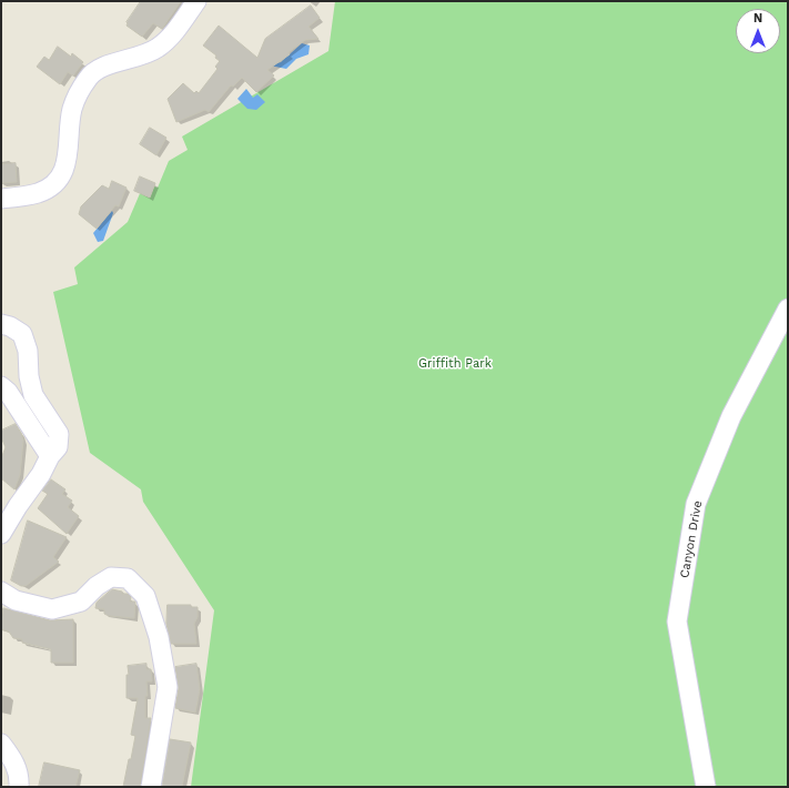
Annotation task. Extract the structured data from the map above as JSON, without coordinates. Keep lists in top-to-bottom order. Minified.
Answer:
{"streets":{"street":["Canyon Drive"]},"parks":["Griffith Park"],"north":"top"}
